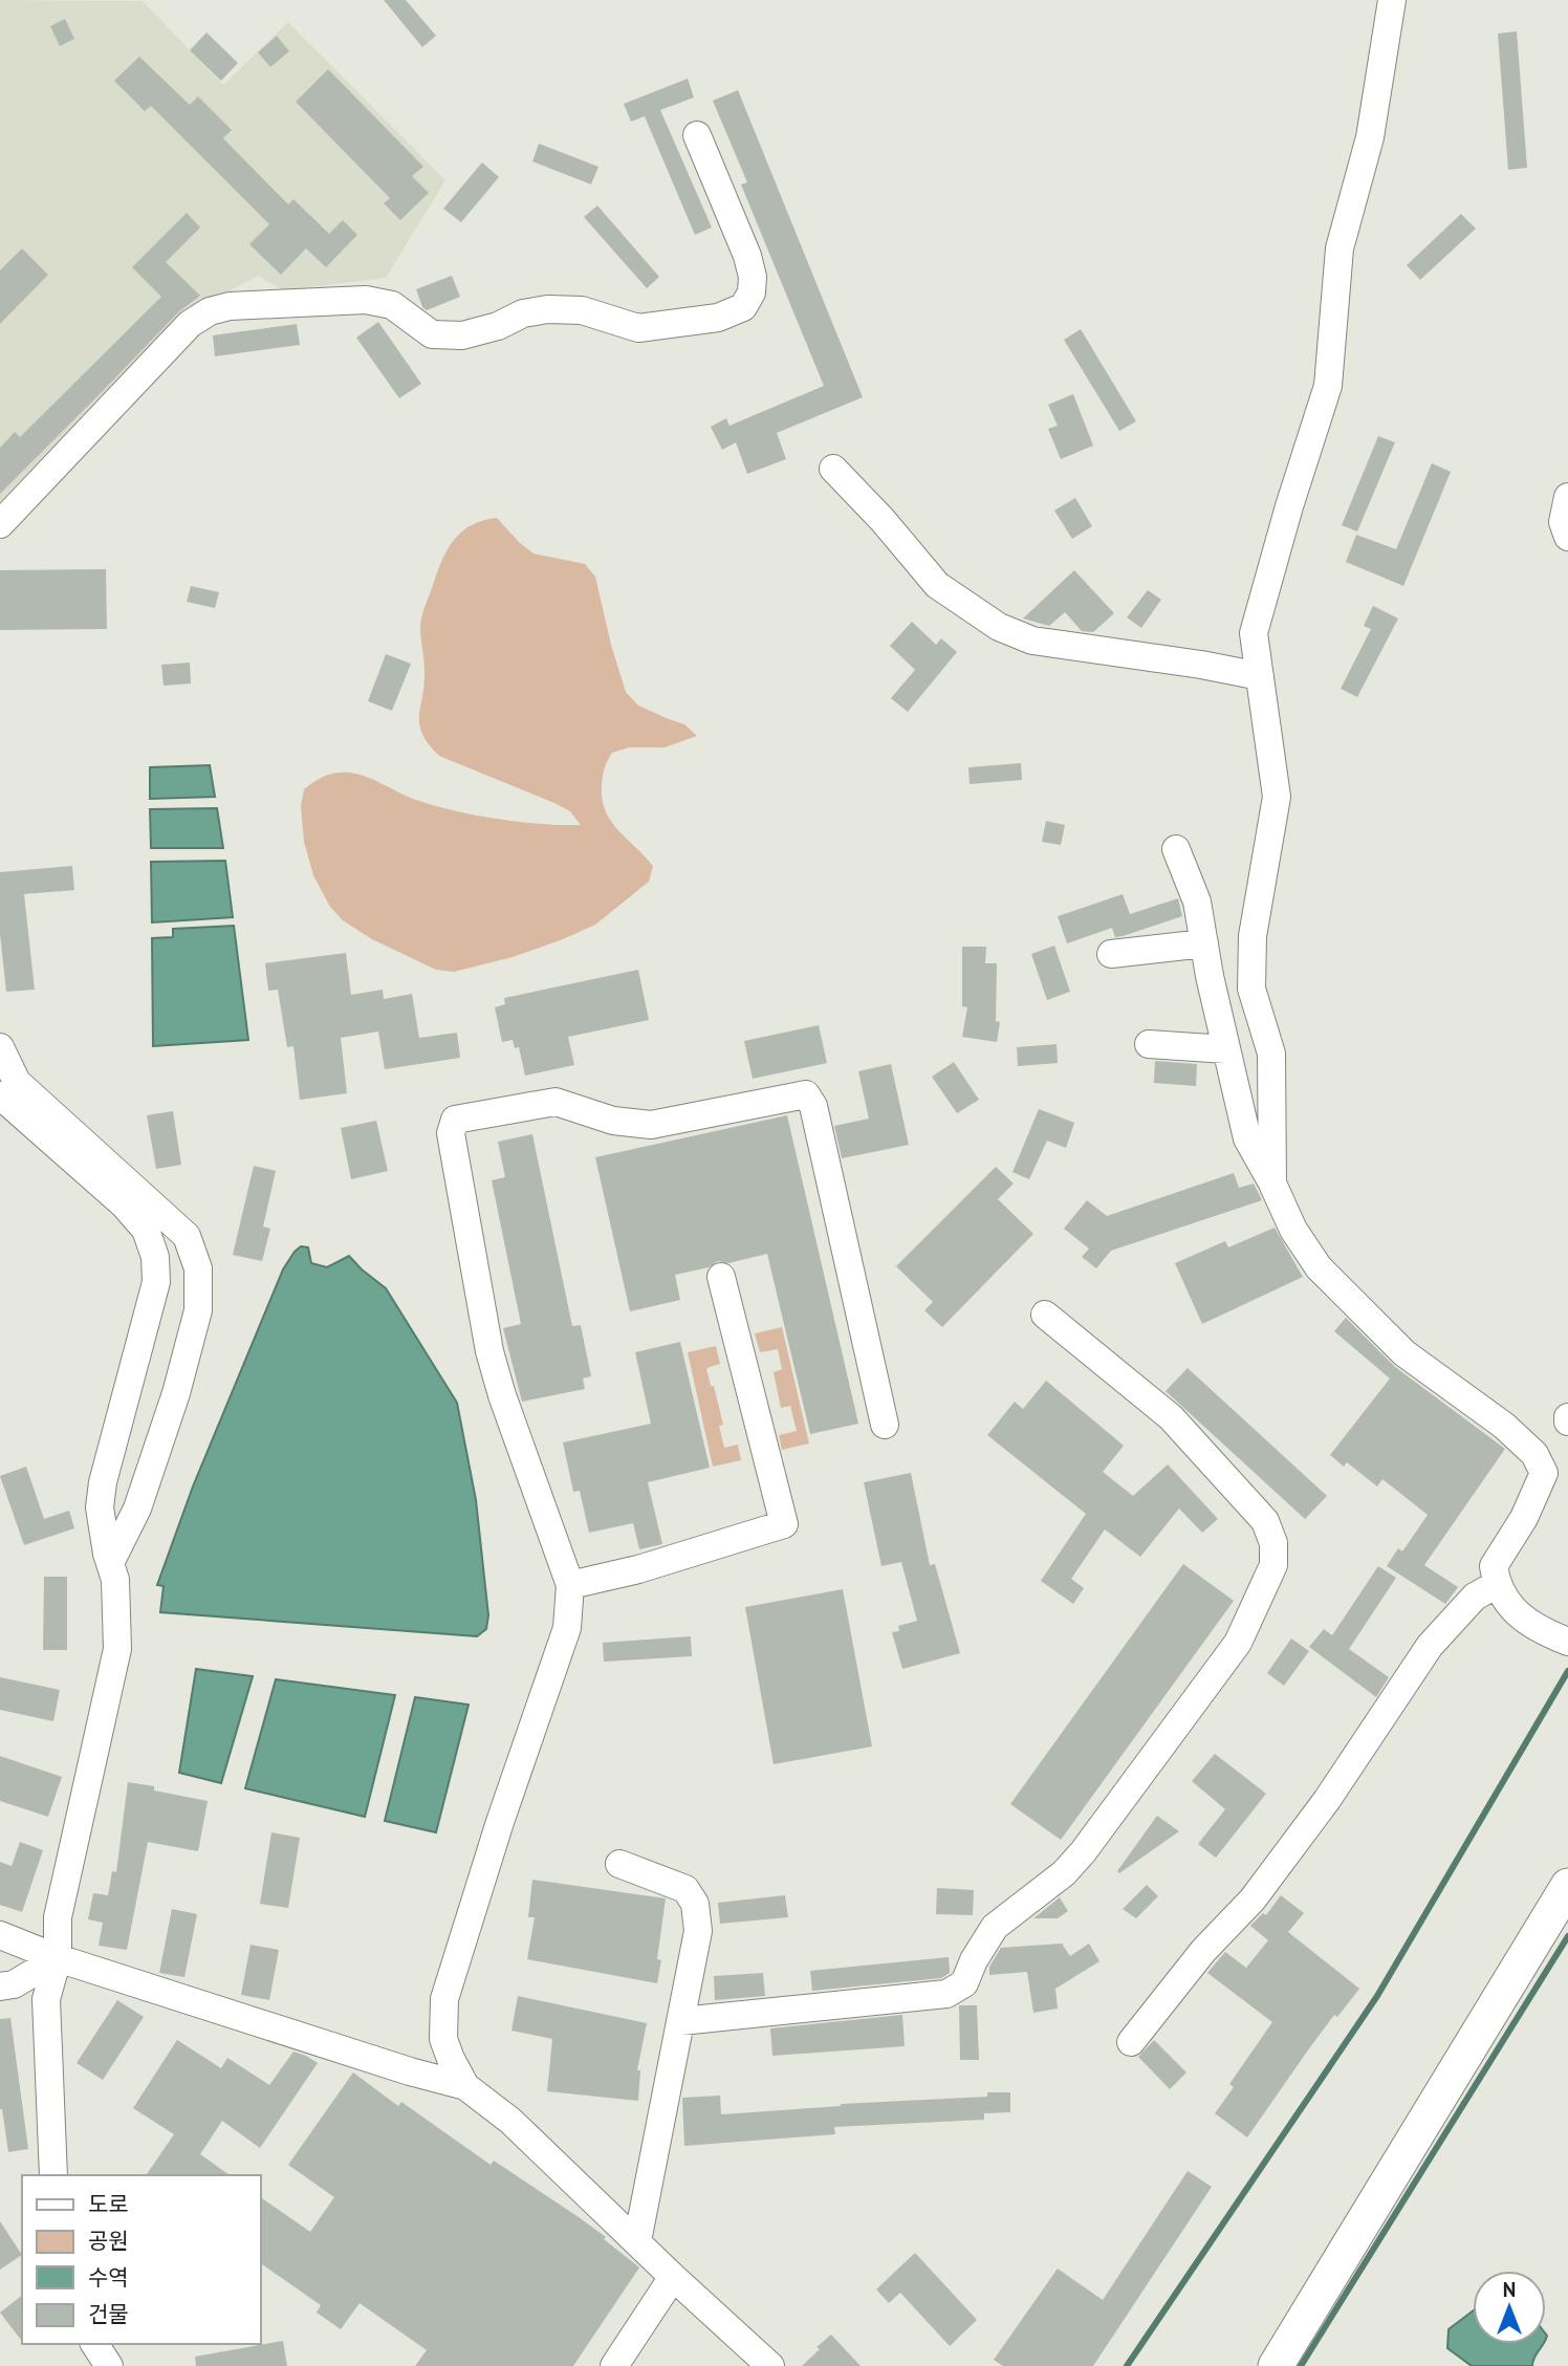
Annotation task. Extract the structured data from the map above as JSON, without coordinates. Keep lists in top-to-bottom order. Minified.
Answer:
{"legend":["도로","공원","수역","건물"],"north":"top"}
